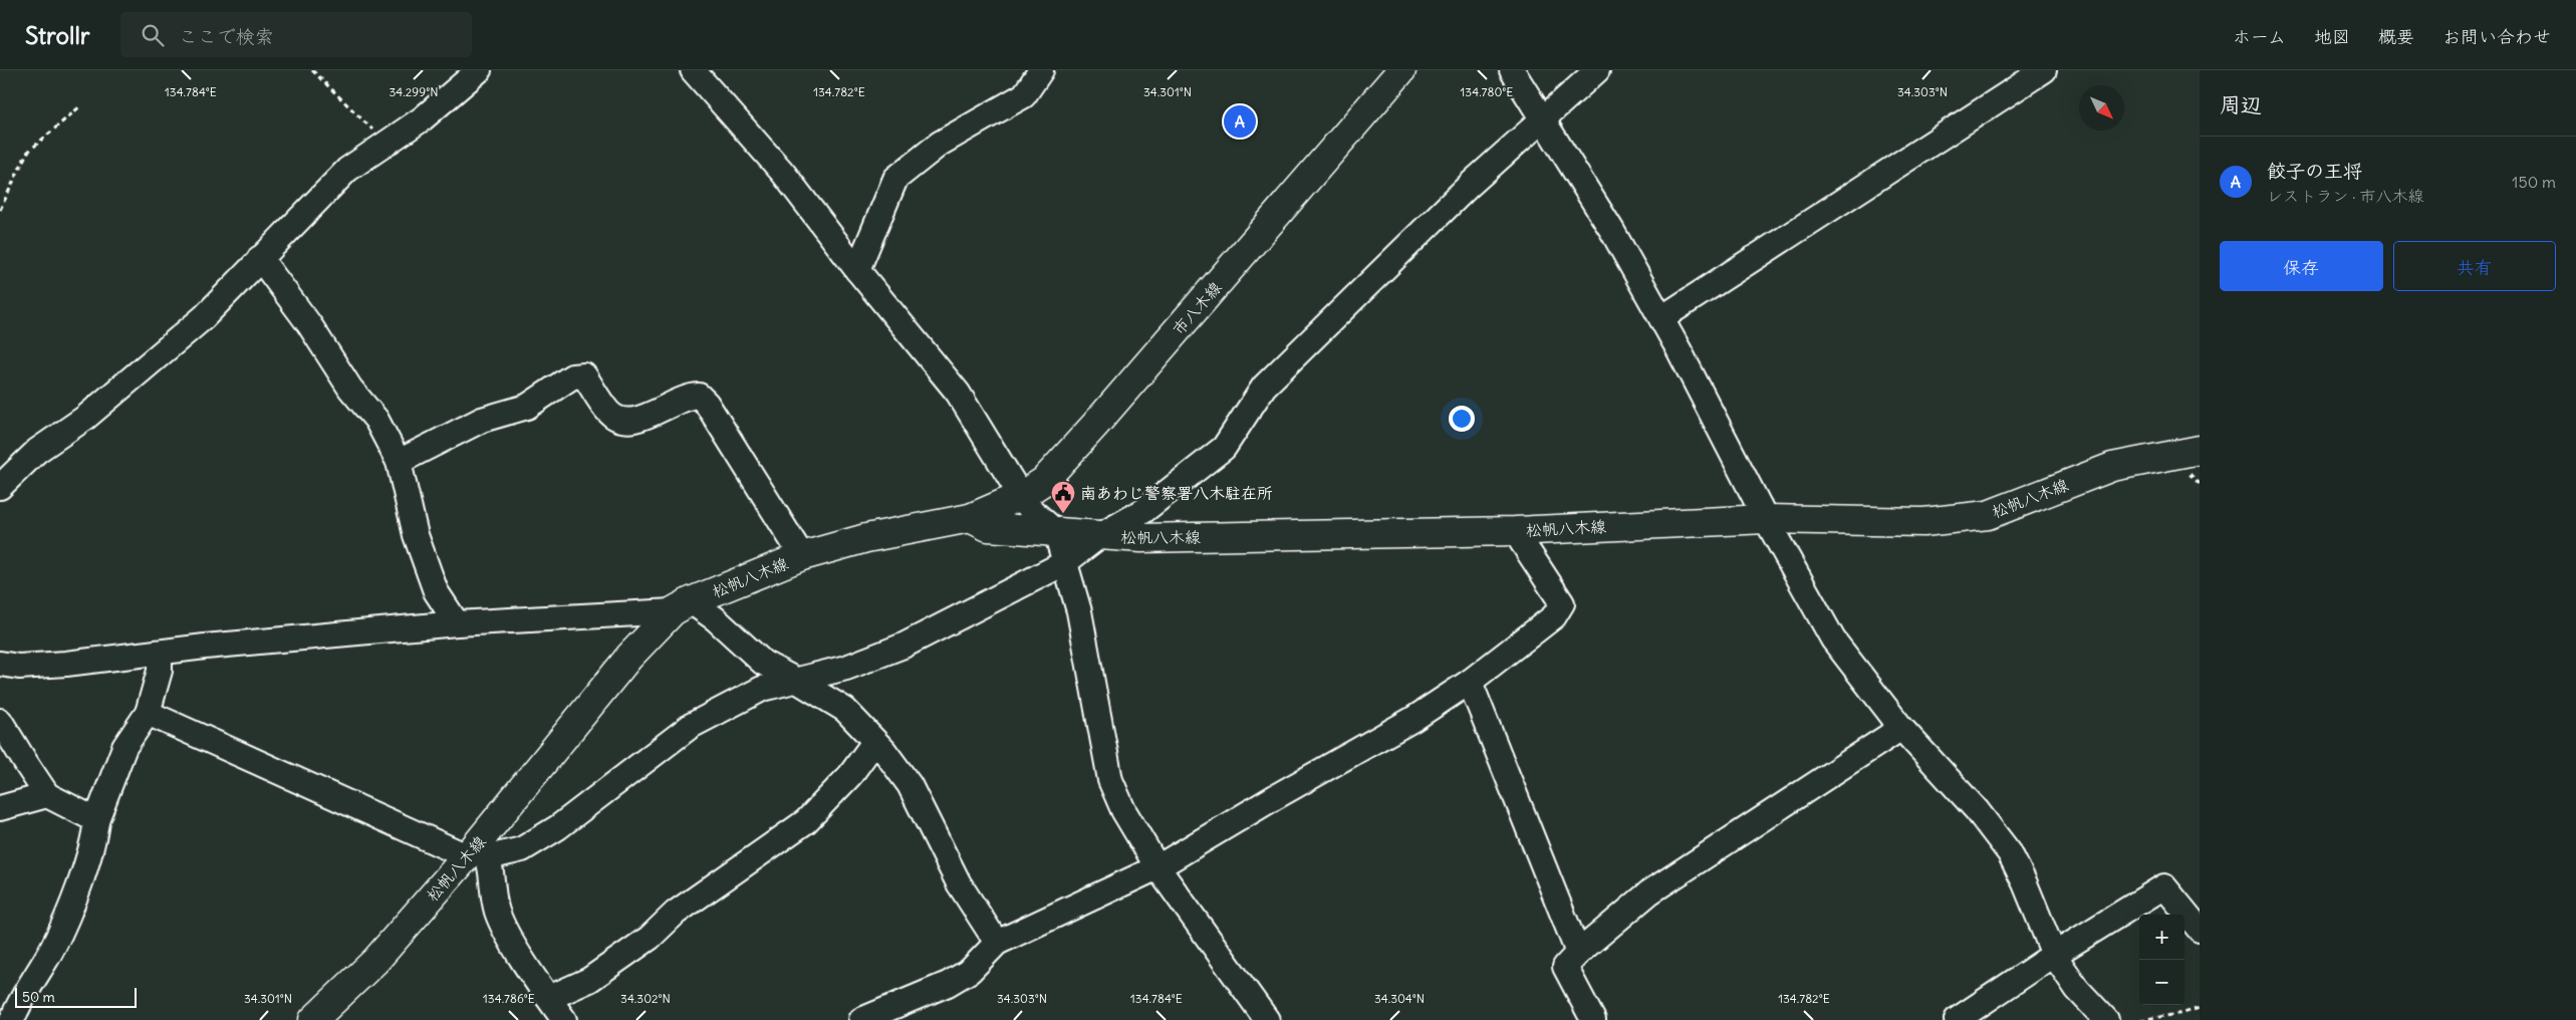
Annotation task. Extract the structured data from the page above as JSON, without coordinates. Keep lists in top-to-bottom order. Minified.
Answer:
{"streets":{"main road":["市八木線","松帆八木線"]},"crossings":[["市八木線","松帆八木線"]],"places":{"public building":["南あわじ警察署八木駐在所"]},"scale_bar":"50 m","north":"bottom right","page":{"header":"Strollr","search":"ここで検索","nav":["ホーム","地図","概要","お問い合わせ"],"heading":"周辺","pins":"A","list":[{"mark":"A","name":"餃子の王将","note":"レストラン · 市八木線","value":"150 m"}],"buttons":["保存","共有"],"map_buttons":["+","−"],"scale":"50 m"},"coordinates":["134.784°E","134.782°E","134.780°E","34.299°N","34.301°N","34.303°N","34.302°N","34.304°N","134.786°E"]}
